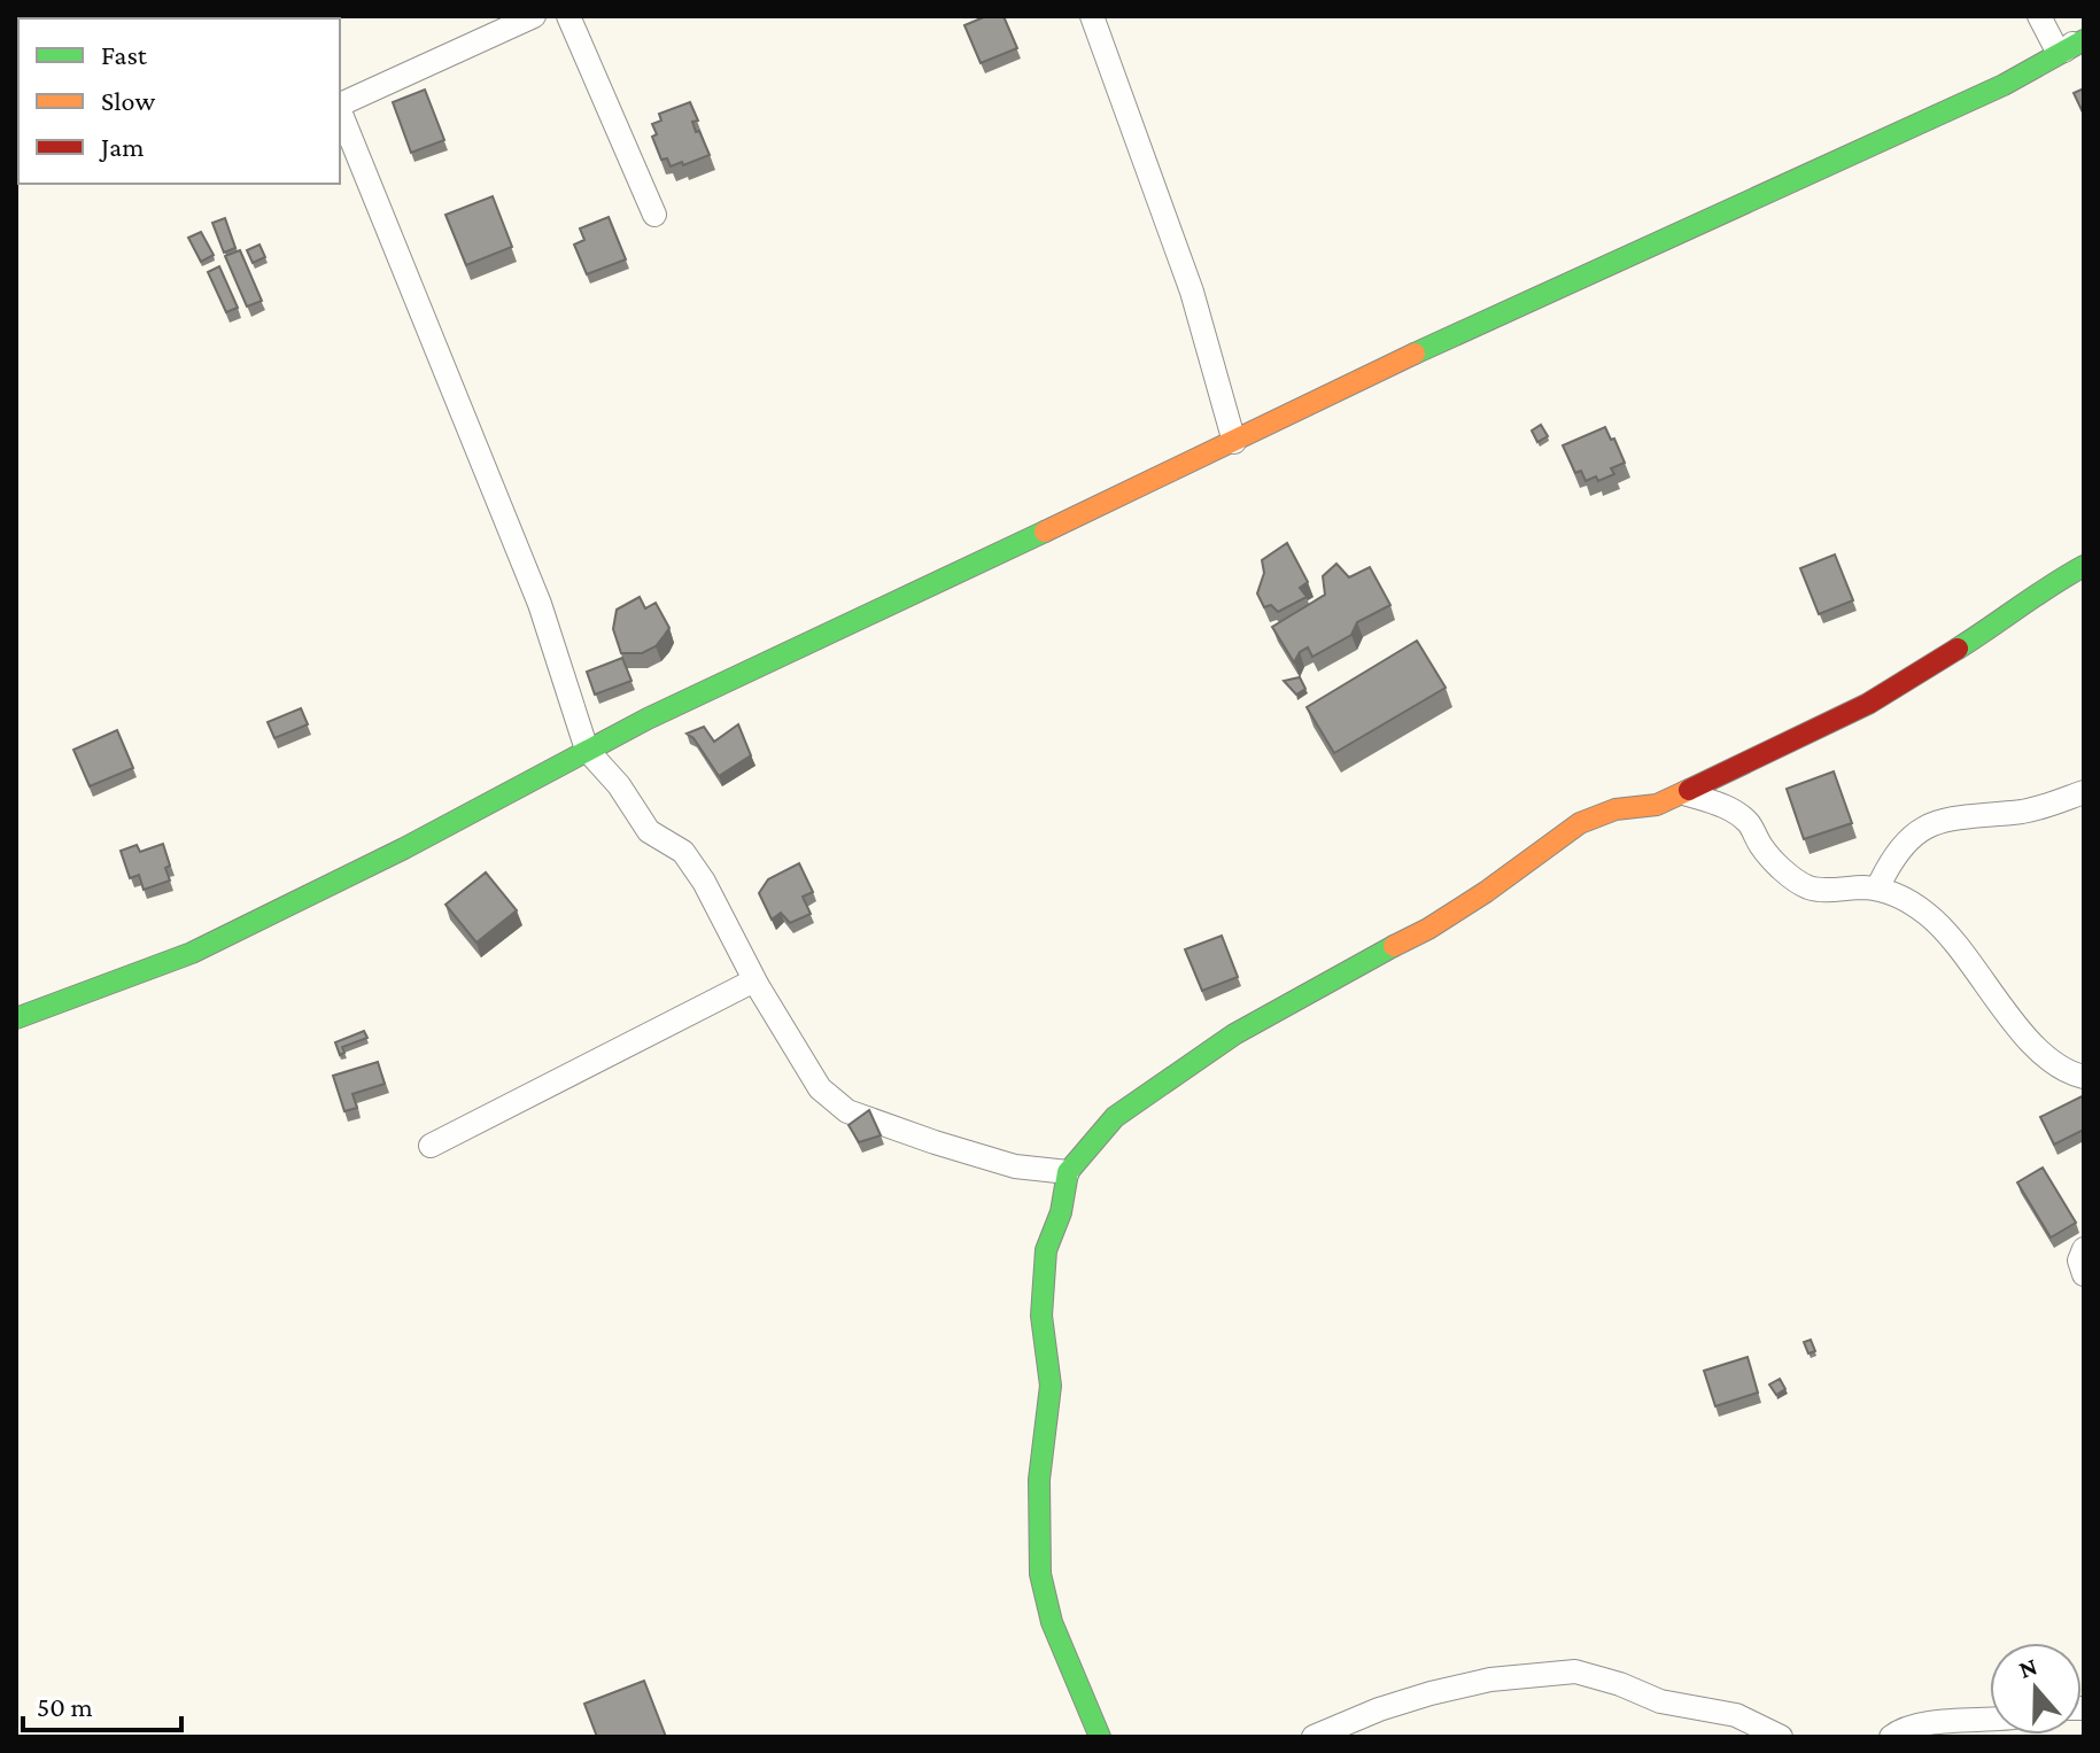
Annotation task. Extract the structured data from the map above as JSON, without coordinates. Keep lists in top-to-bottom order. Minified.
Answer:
{"legend":["Fast","Slow","Jam"],"scale_bar":"50 m","north":"top"}
